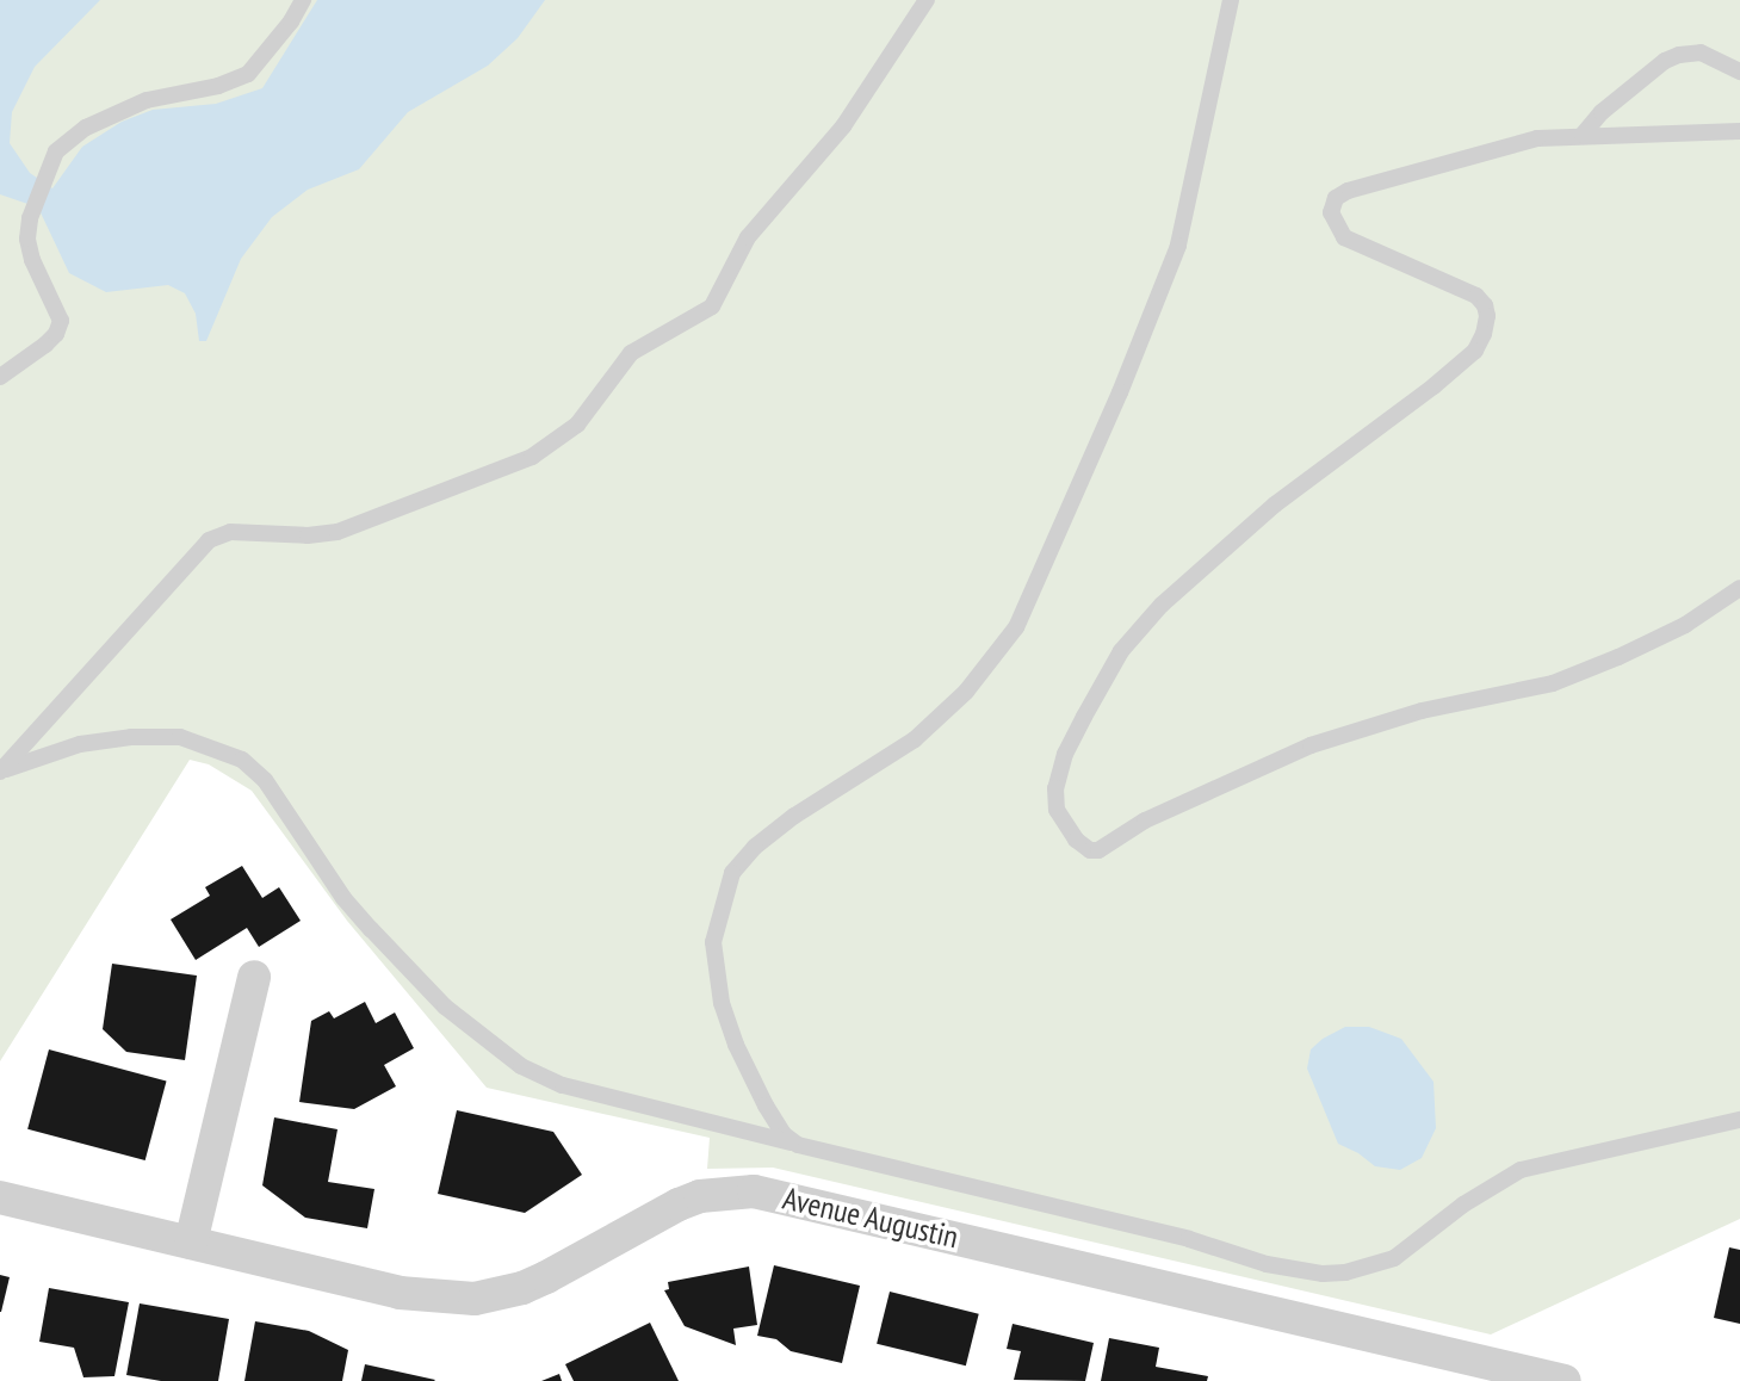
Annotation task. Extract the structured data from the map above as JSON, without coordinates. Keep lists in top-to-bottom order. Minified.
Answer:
{"streets":{"street":["Avenue Augustin"]}}
